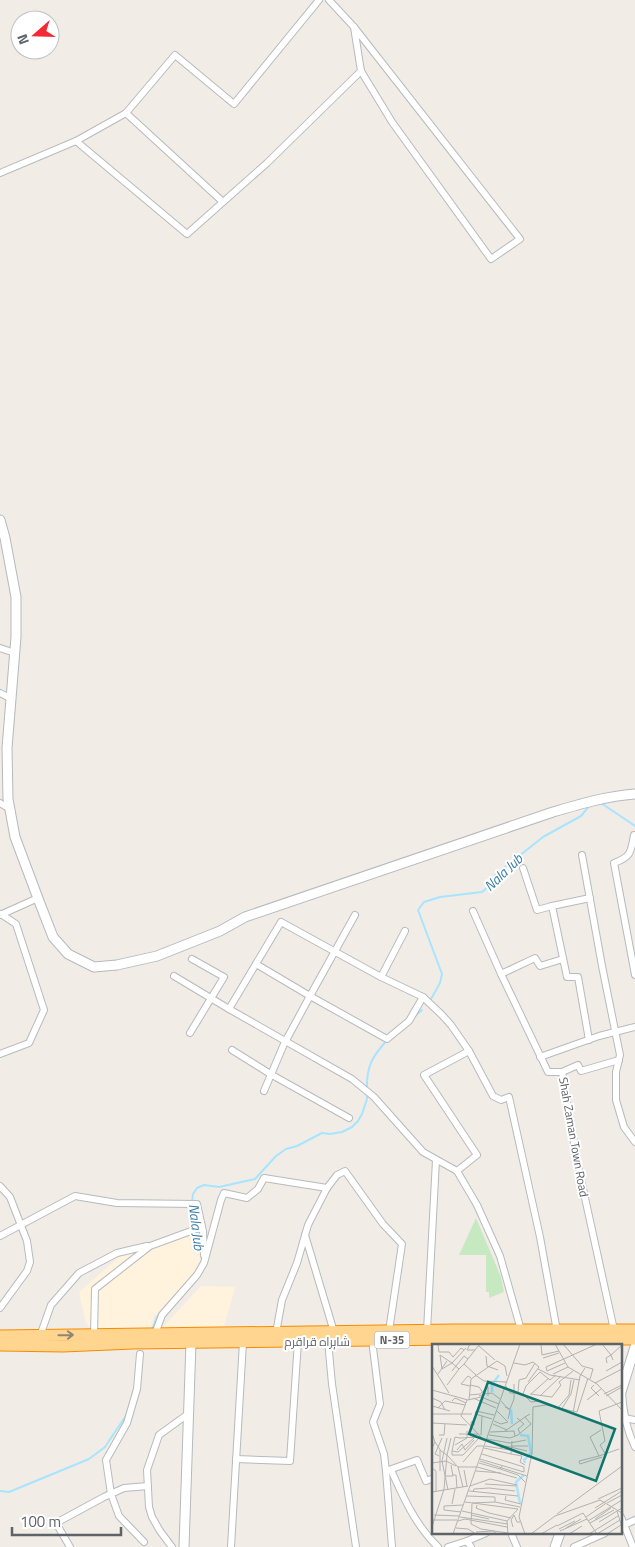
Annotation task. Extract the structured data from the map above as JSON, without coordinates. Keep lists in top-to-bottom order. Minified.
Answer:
{"streets":{"highway":["N-35","شاہراہ قراقرم"],"street":["Shah Zaman Town Road"]},"crossings":[["Shah Zaman Town Road","شاہراہ قراقرم"]],"water":["Nala Jub"],"scale_bar":"100 m","north":"left"}
